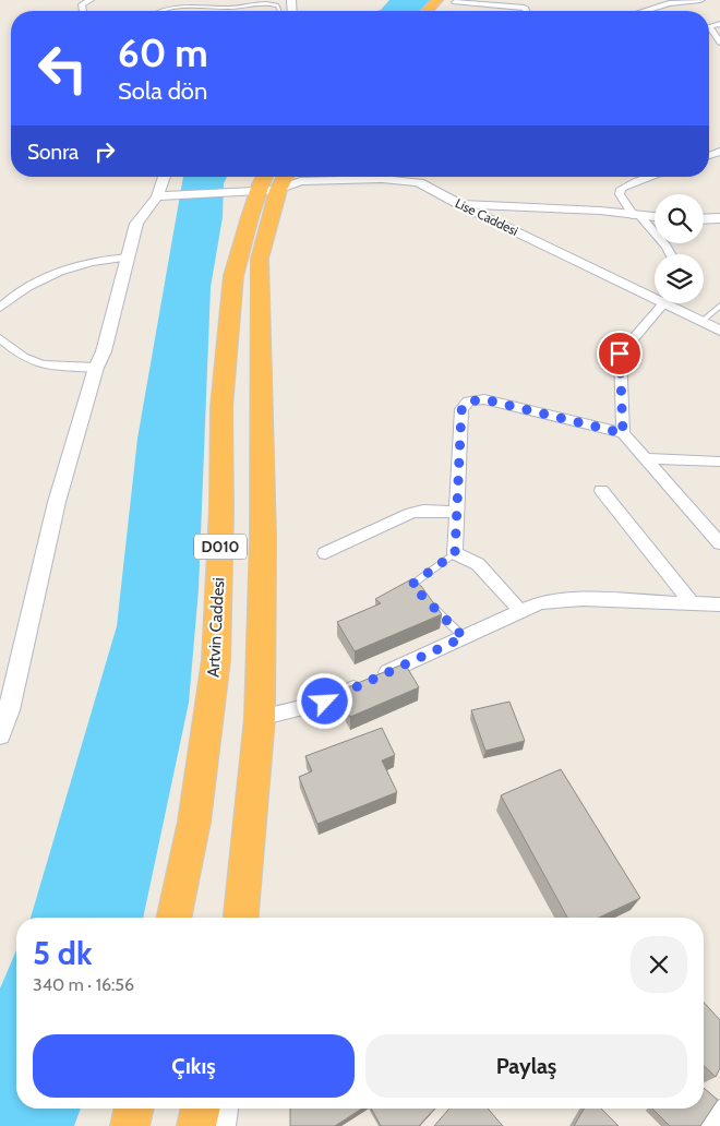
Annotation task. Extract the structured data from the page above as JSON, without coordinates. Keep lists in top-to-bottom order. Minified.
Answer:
{"streets":{"highway":["D010","Artvin Caddesi"],"street":["Lise Caddesi"]},"crossings":[["Lise Caddesi","D010"],["Lise Caddesi","Artvin Caddesi"],["D010","Artvin Caddesi"]],"page":{"turn":["60 m","Sola dön"],"then":"Sonra","heading":["5 dk","340 m · 16:56"],"buttons":["Çıkış","Paylaş"]}}
